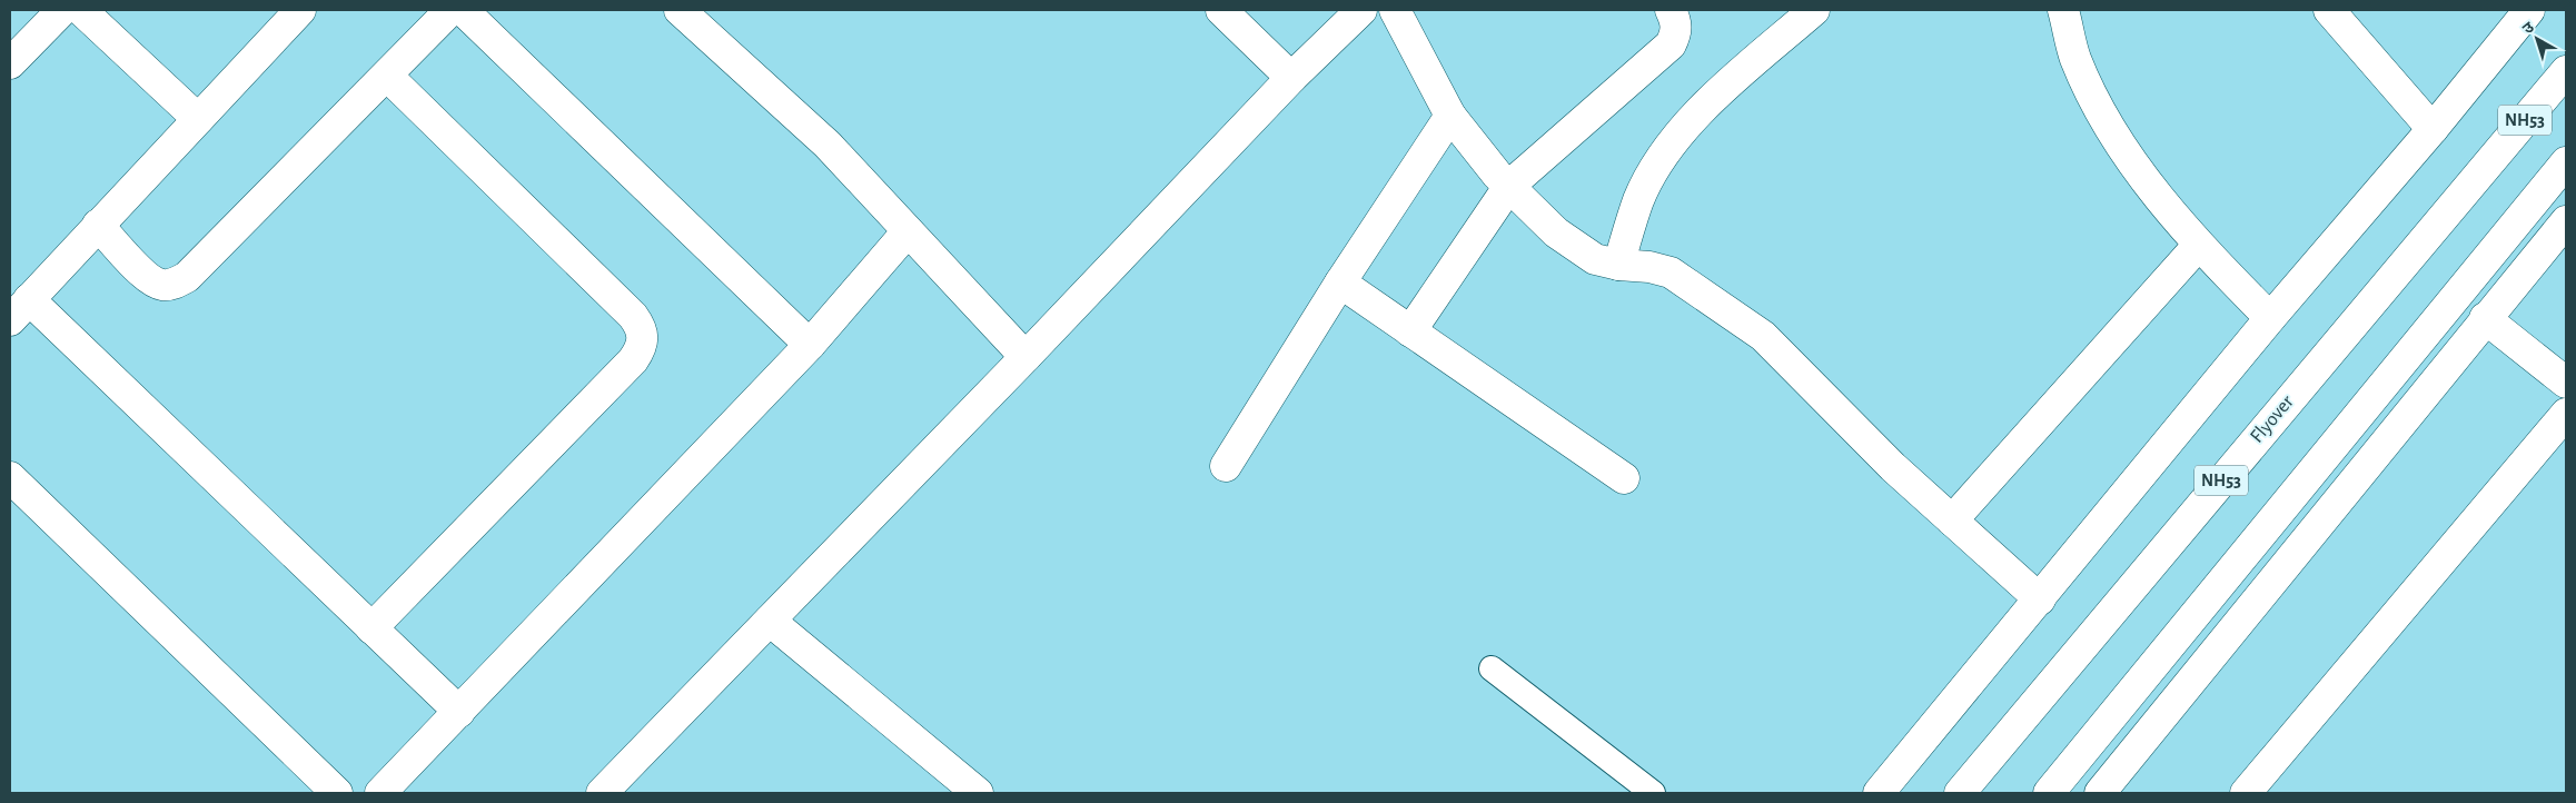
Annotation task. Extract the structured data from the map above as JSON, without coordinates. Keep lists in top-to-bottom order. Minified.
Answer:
{"streets":{"main road":["NH53","Flyover"]},"north":"top left"}
